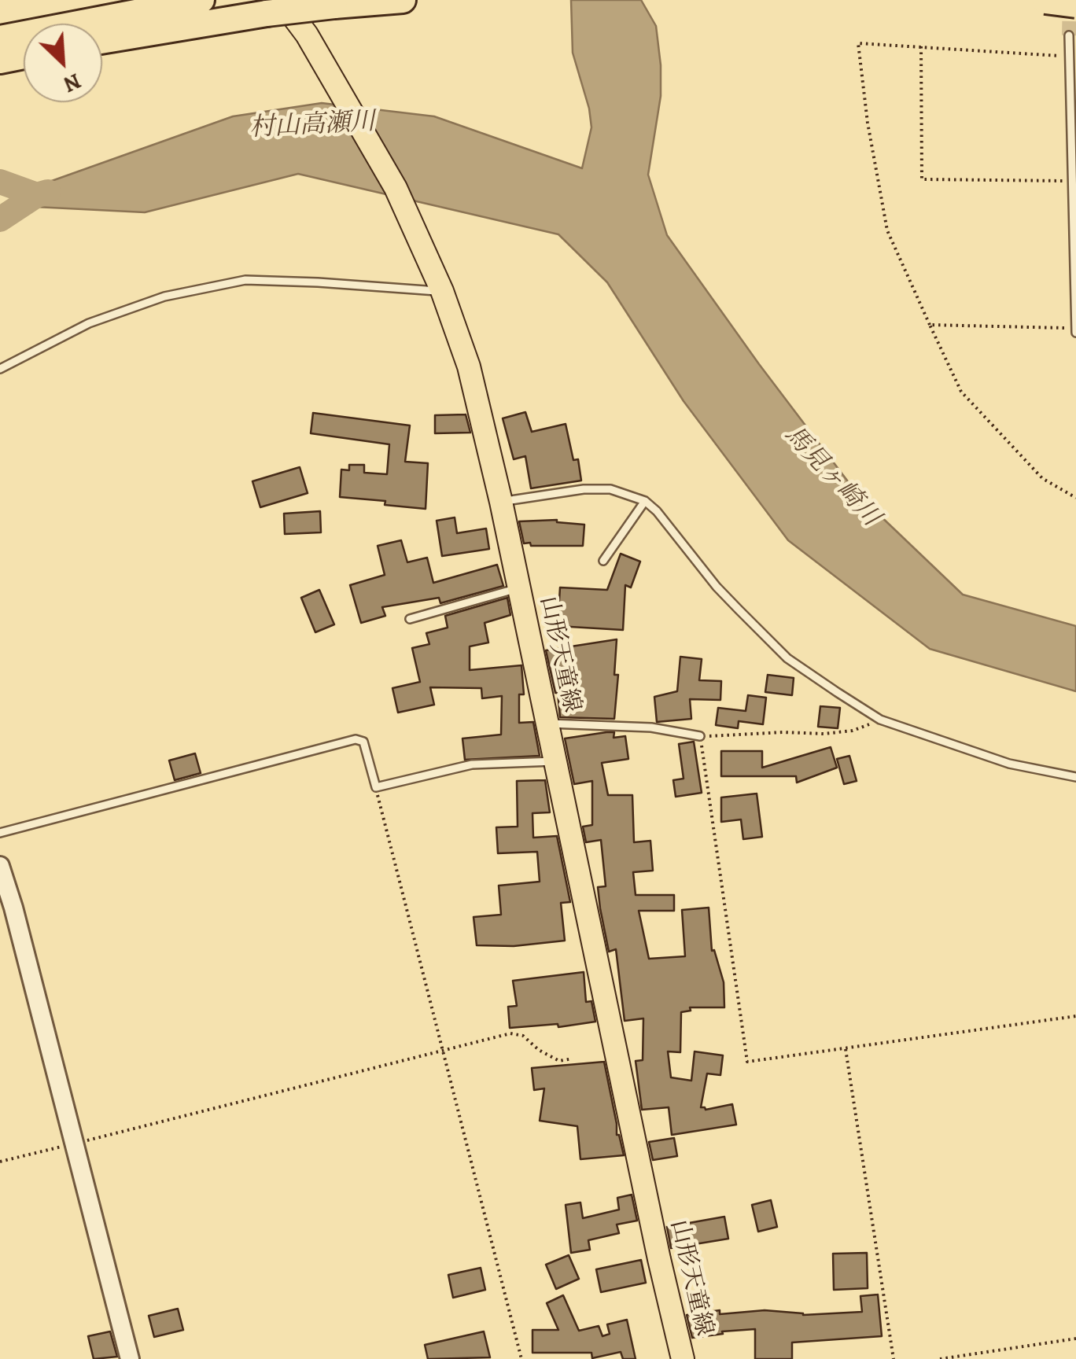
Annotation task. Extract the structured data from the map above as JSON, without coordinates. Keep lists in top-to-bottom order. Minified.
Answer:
{"streets":{"main road":["山形天童線"]},"water":["村山高瀬川","馬見ヶ崎川"],"north":"bottom right"}
